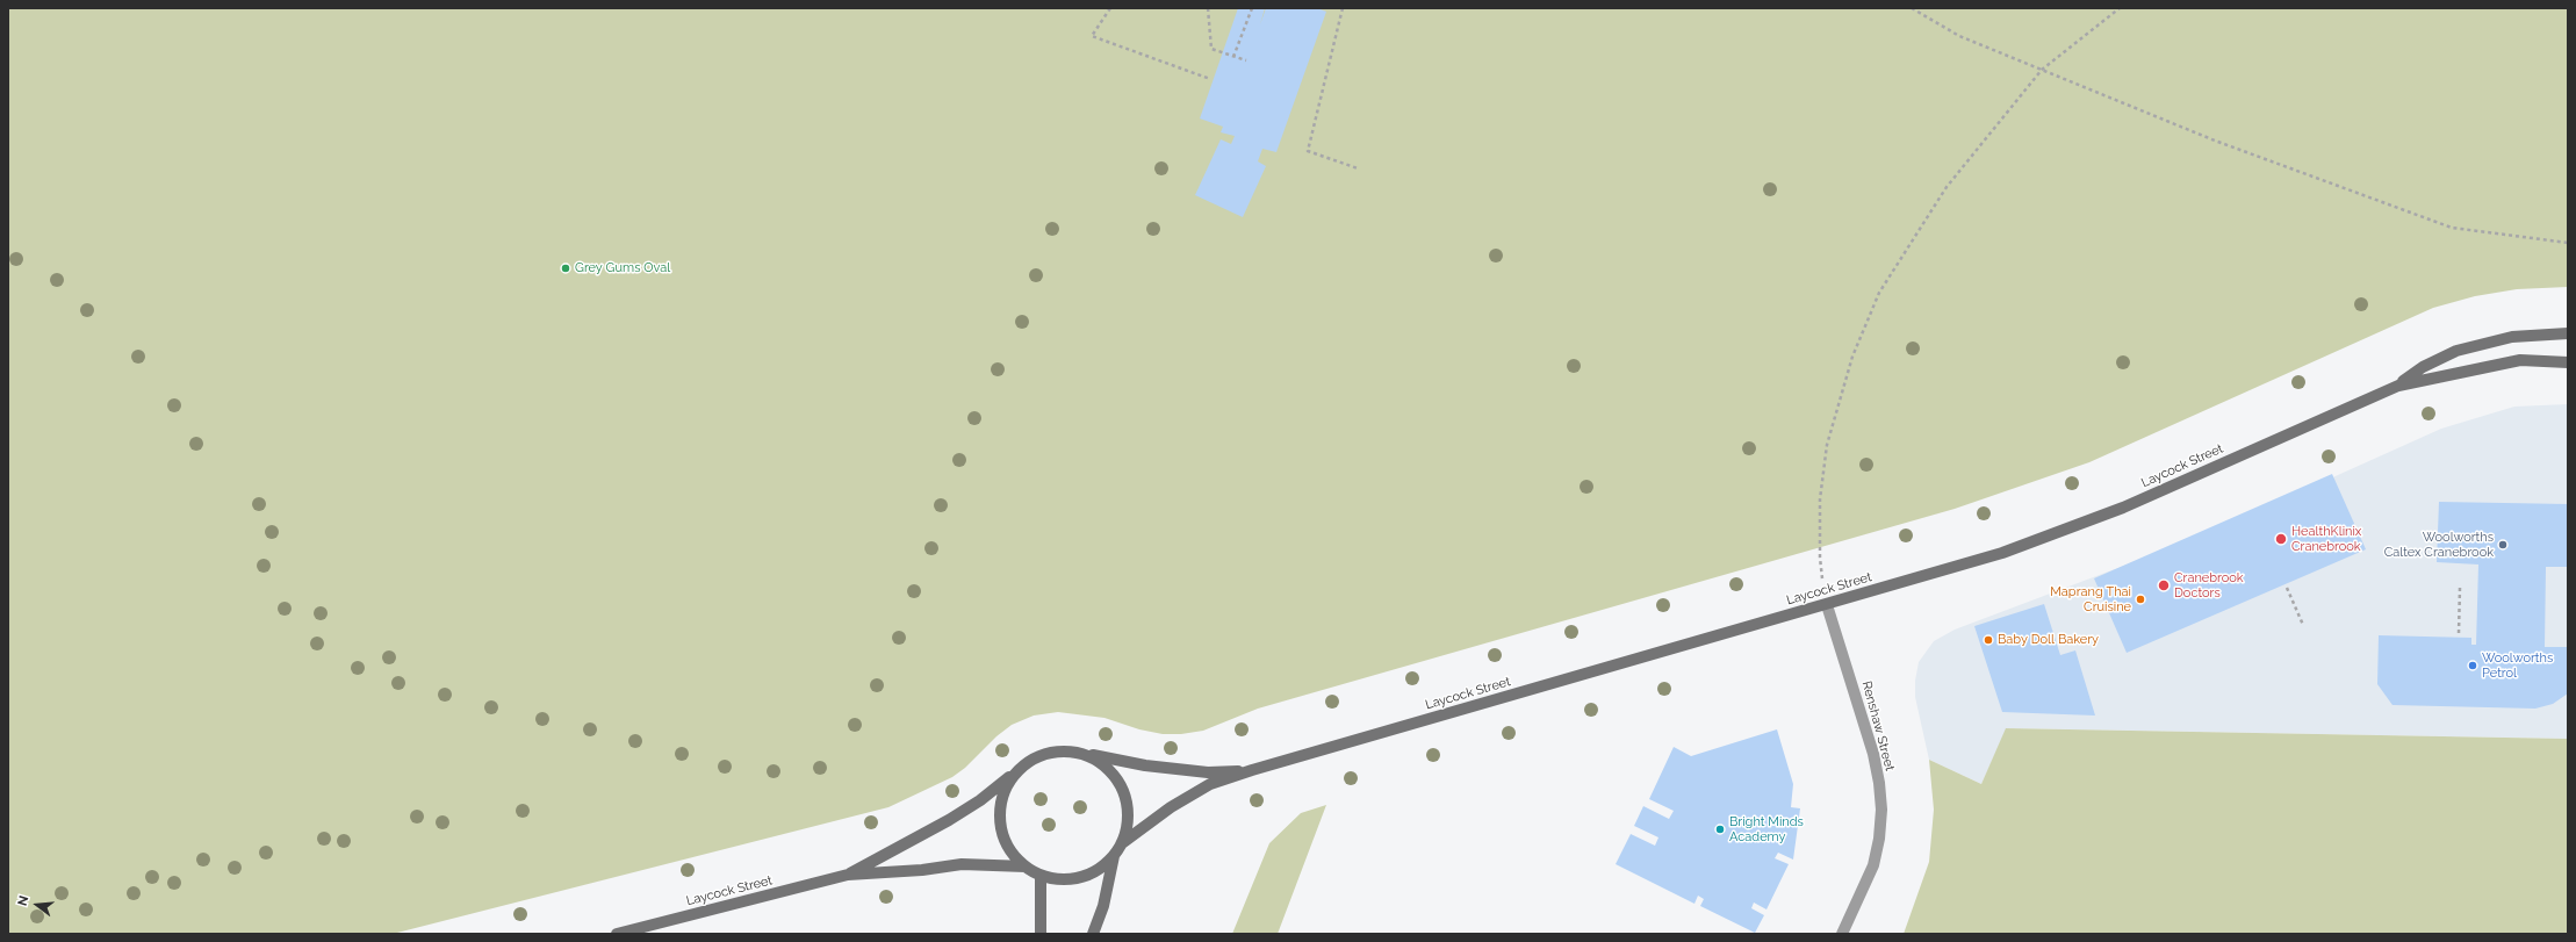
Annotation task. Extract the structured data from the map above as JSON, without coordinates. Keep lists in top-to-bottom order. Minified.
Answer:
{"streets":{"street":["Laycock Street","Renshaw Street"]},"crossings":[["Laycock Street","Renshaw Street"]],"places":["Grey Gums Oval","HealthKlinix Cranebrook","Woolworths Caltex Cranebrook","Cranebrook Doctors","Maprang Thai Cruisine","Baby Doll Bakery","Woolworths Petrol","Bright Minds Academy"],"north":"left"}
